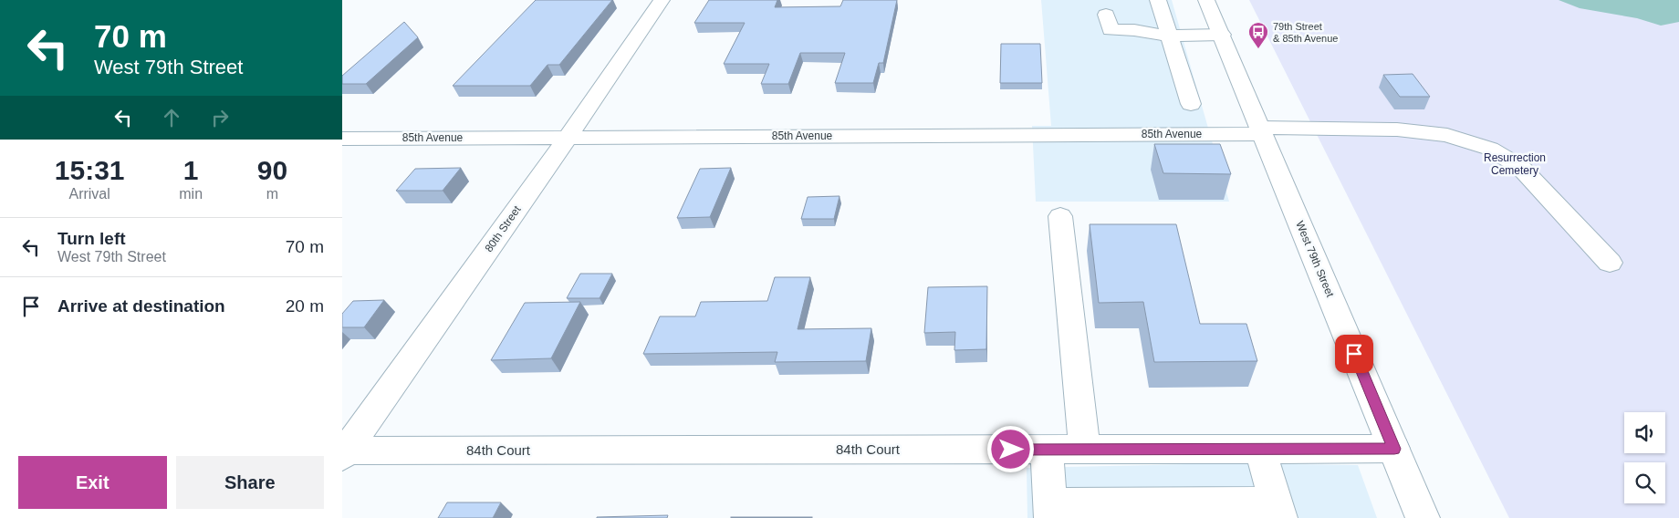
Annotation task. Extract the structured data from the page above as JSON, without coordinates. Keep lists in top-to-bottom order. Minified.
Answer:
{"streets":{"street":["85th Avenue","80th Street","West 79th Street","84th Court"]},"crossings":[["85th Avenue","80th Street"],["85th Avenue","West 79th Street"],["80th Street","84th Court"],["West 79th Street","84th Court"]],"parks":["Resurrection Cemetery"],"places":{"bus stop":["79th Street & 85th Avenue"]},"page":{"turn":["70 m","West 79th Street"],"eta":["15:31","Arrival","1","min","90","m"],"list":[{"name":"Turn left","note":"West 79th Street","value":"70 m"},{"name":"Arrive at destination","value":"20 m"}],"buttons":["Exit","Share"]}}
